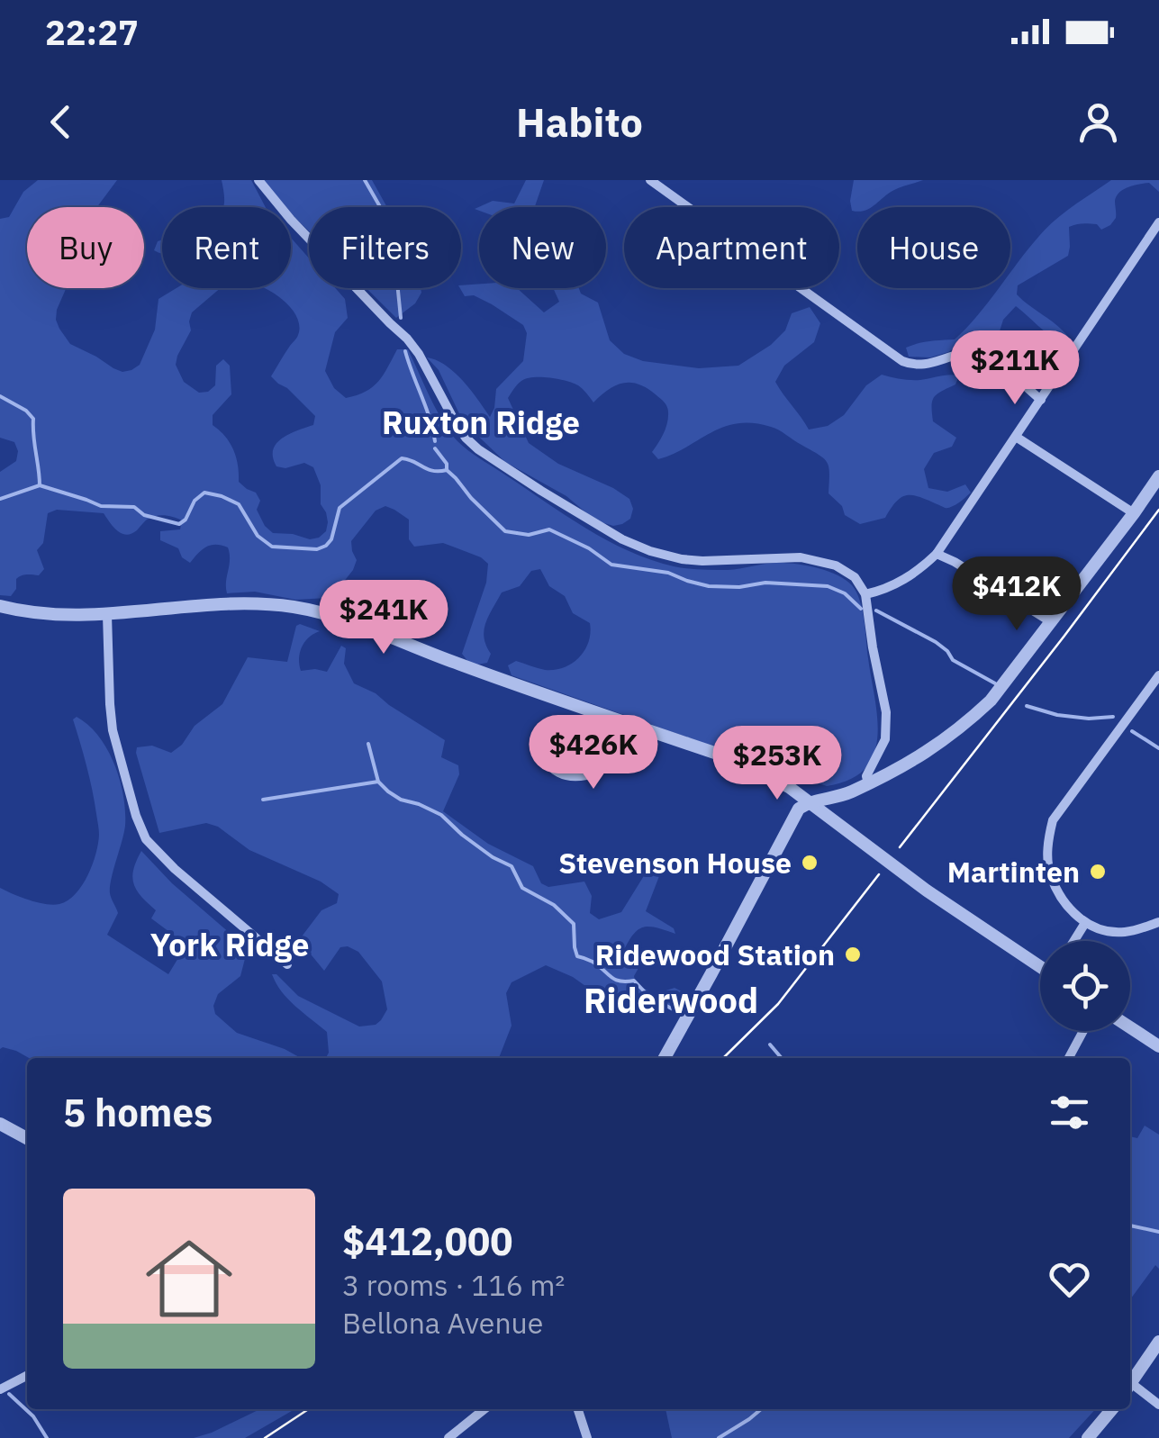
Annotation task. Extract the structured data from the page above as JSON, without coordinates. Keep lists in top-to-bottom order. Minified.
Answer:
{"districts":["Ruxton Ridge","York Ridge","Riderwood"],"places":["Stevenson House","Martinten","Ridewood Station"],"page":{"status":"22:27","header":"Habito","chip":["Buy","Rent","Filters","New","Apartment","House"],"price":["$211K","$412K","$241K","$426K","$253K"],"heading":"5 homes","list":[{"name":"$412,000","note":"3 rooms · 116 m² · Bellona Avenue"}]}}
